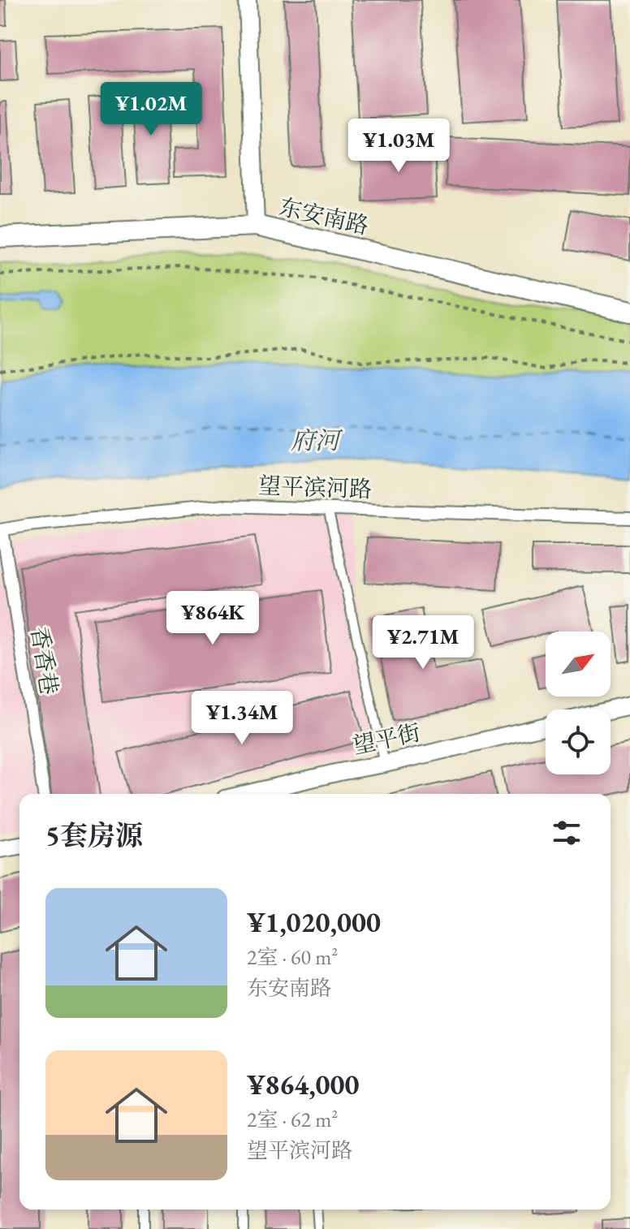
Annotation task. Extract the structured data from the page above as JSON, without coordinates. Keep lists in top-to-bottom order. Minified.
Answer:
{"streets":{"street":["东安南路","望平滨河路","香香巷","望平街"]},"crossings":[["望平滨河路","香香巷"]],"water":["府河"],"north":"top right","page":{"price":["¥1.02M","¥1.03M","¥864K","¥2.71M","¥1.34M"],"heading":"5套房源","list":[{"name":"¥1,020,000","note":"2室 · 60 m² · 东安南路"},{"name":"¥864,000","note":"2室 · 62 m² · 望平滨河路"}]}}
